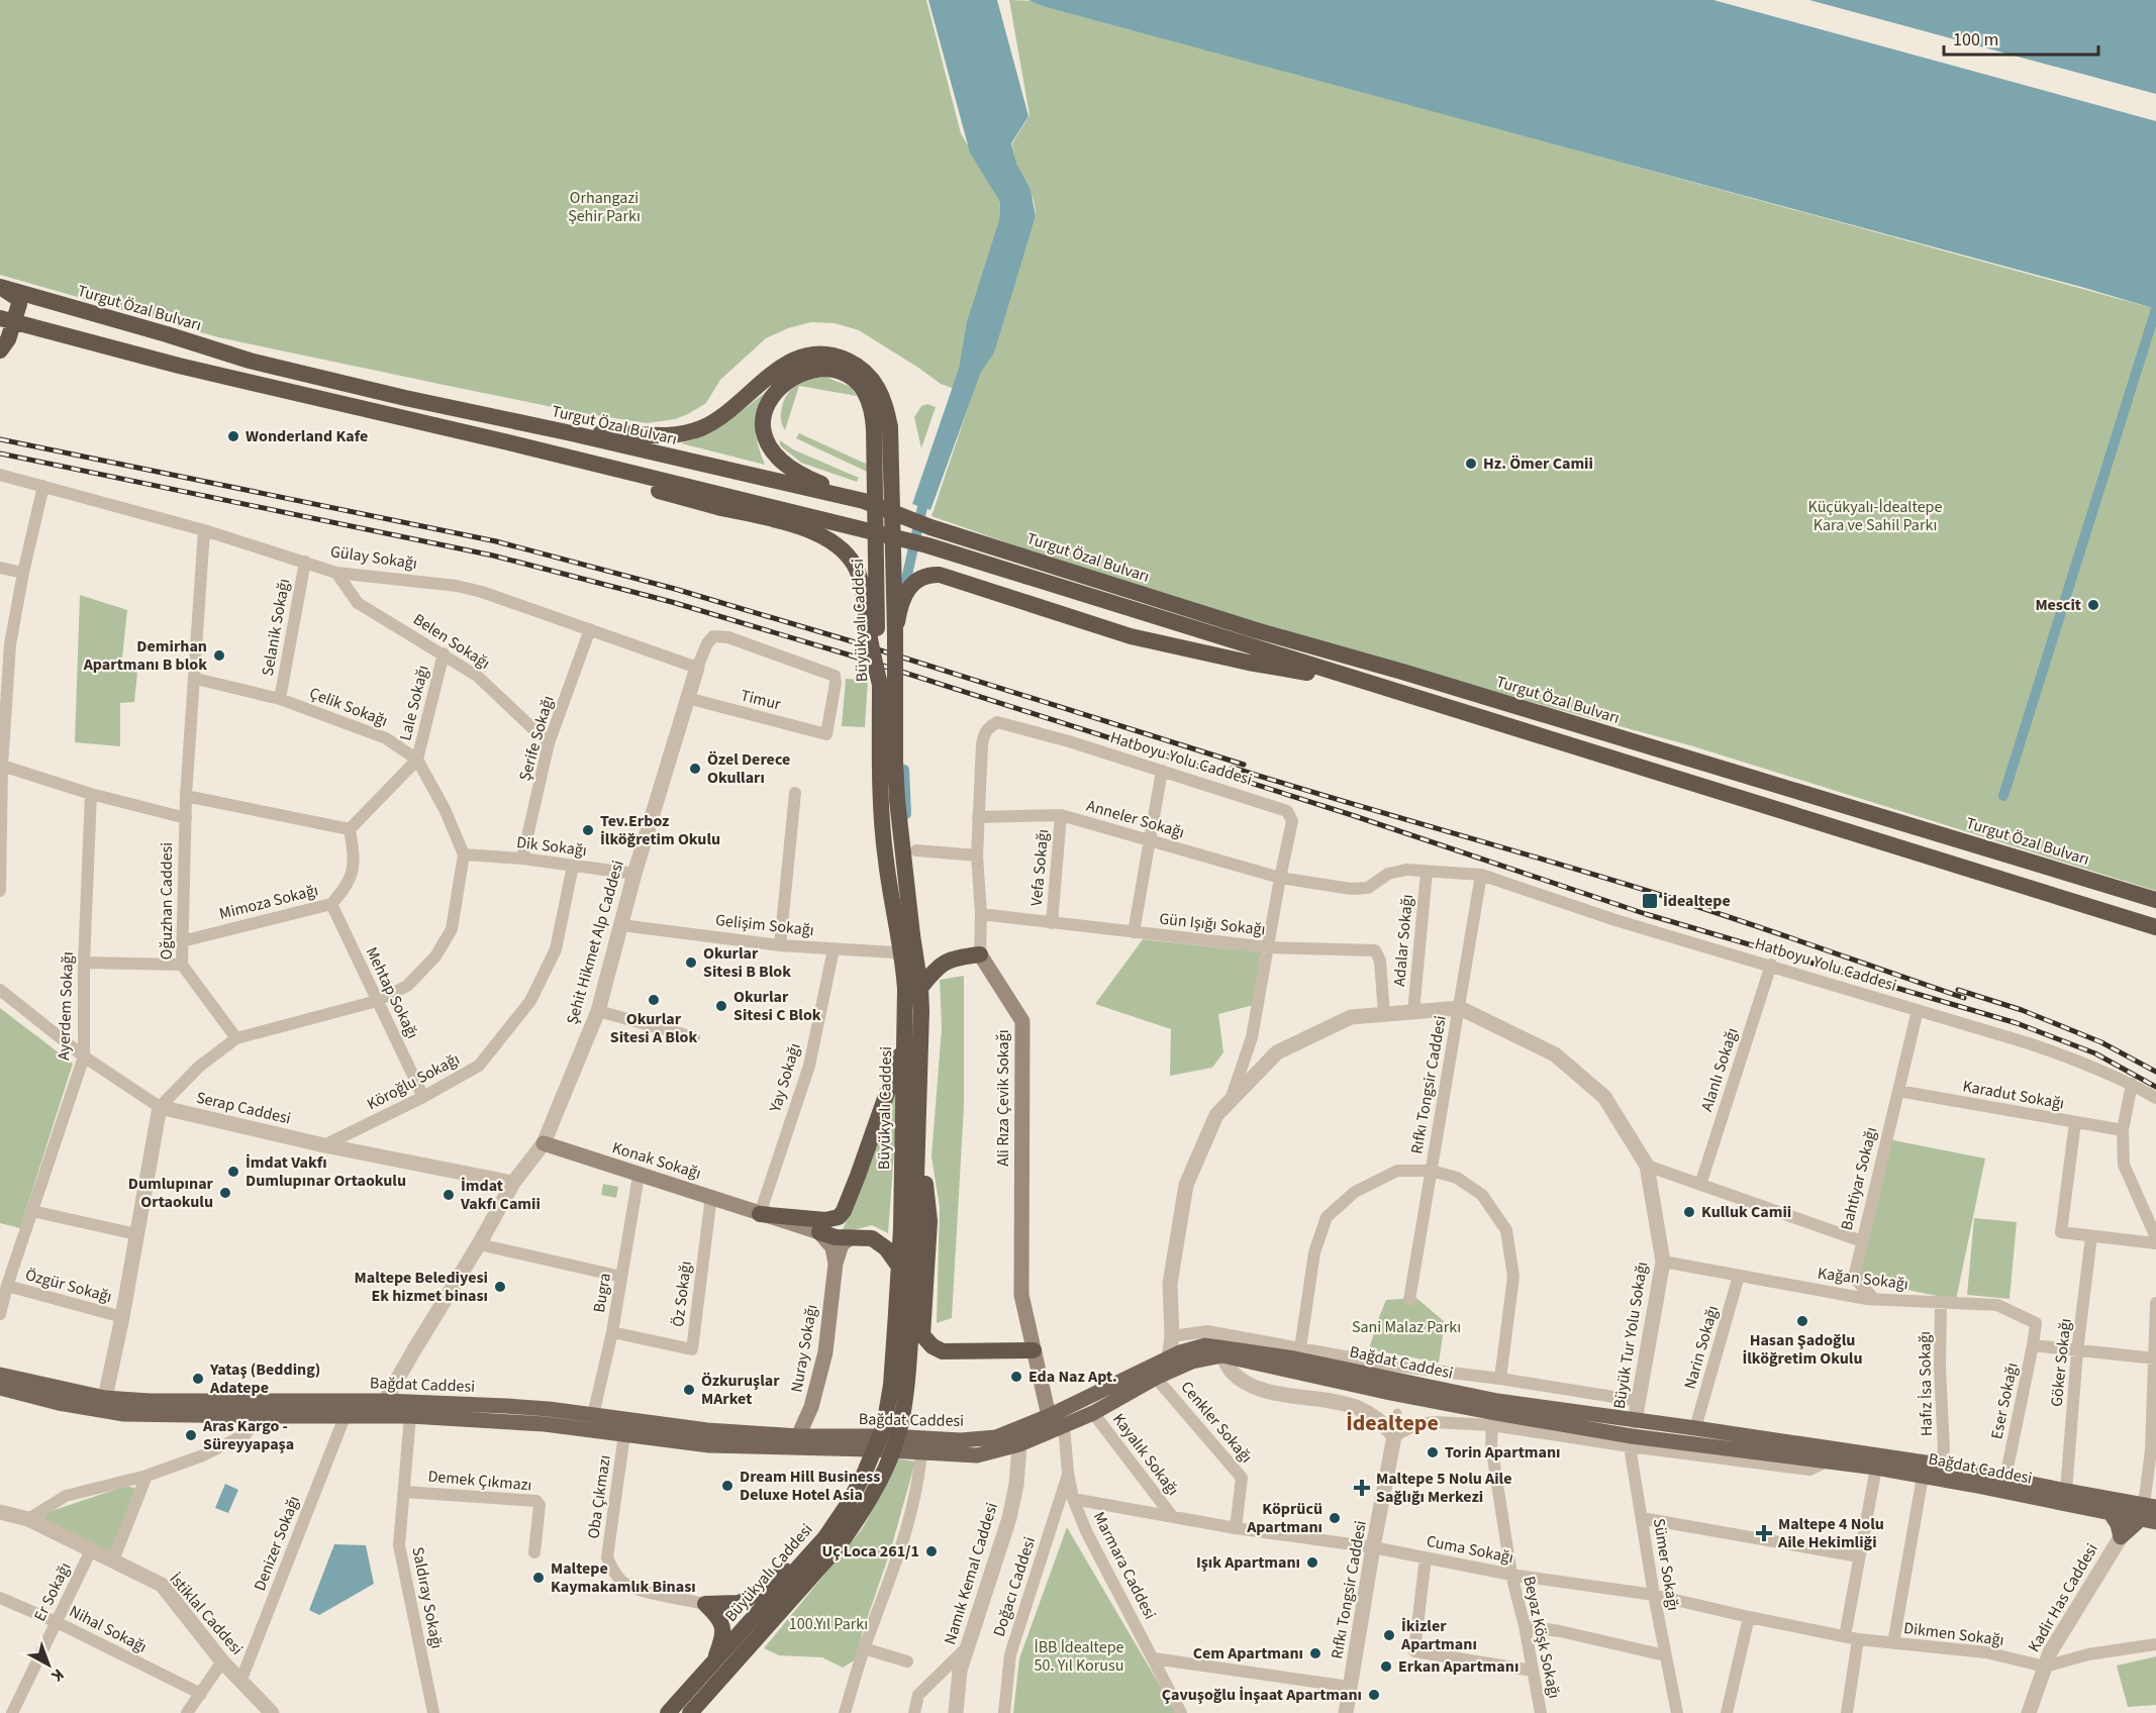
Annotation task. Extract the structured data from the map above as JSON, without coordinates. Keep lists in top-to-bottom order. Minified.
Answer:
{"streets":{"highway":["Turgut Özal Bulvarı","Büyükyalı Caddesi"],"main road":["Ali Rıza Çevik Sokağı","Konak Sokağı","Nuray Sokağı","Bağdat Caddesi"],"street":["Gülay Sokağı","Selanik Sokağı","Belen Sokağı","Timur","Lale Sokağı","Çelik Sokağı","Şerife Sokağı","Hatboyu Yolu Caddesi","Anneler Sokağı","Dik Sokağı","Vefa Sokağı","Oğuzhan Caddesi","Mimoza Sokağı","Gün Işığı Sokağı","Gelişim Sokağı","Adalar Sokağı","Şehit Hikmet Alp Caddesi","Mehtap Sokağı","Ayerdem Sokağı","Alanlı Sokağı","Yay Sokağı","Köroğlu Sokağı","Rıfkı Tongsir Caddesi","Karadut Sokağı","Serap Caddesi","Bahtiyar Sokağı","Kağan Sokağı","Özgür Sokağı","Bugra","Öz Sokağı","Büyük Tur Yolu Sokağı","Narin Sokağı","Göker Sokağı","Hafız İsa Sokağı","Eser Sokağı","Cenkler Sokağı","Kayalık Sokağı","Demek Çıkmazı","Oba Çıkmazı","Denizer Sokağı","Cuma Sokağı","Sümer Sokağı","Marmara Caddesi","Namık Kemal Caddesi","Doğacı Caddesi","Er Sokağı","Saldıray Sokağı","Kadir Has Caddesi","İstiklal Caddesi","Nihal Sokağı","Dikmen Sokağı","Beyaz Köşk Sokağı"]},"crossings":[["Gülay Sokağı","Selanik Sokağı"],["Gülay Sokağı","Belen Sokağı"],["Gülay Sokağı","Şerife Sokağı"],["Gülay Sokağı","Oğuzhan Caddesi"],["Gülay Sokağı","Şehit Hikmet Alp Caddesi"],["Büyükyalı Caddesi","Gelişim Sokağı"],["Selanik Sokağı","Çelik Sokağı"],["Belen Sokağı","Lale Sokağı"],["Belen Sokağı","Şerife Sokağı"],["Timur","Şehit Hikmet Alp Caddesi"],["Lale Sokağı","Çelik Sokağı"],["Çelik Sokağı","Dik Sokağı"],["Çelik Sokağı","Oğuzhan Caddesi"],["Şerife Sokağı","Dik Sokağı"],["Hatboyu Yolu Caddesi","Anneler Sokağı"],["Hatboyu Yolu Caddesi","Adalar Sokağı"],["Hatboyu Yolu Caddesi","Alanlı Sokağı"],["Hatboyu Yolu Caddesi","Rıfkı Tongsir Caddesi"],["Hatboyu Yolu Caddesi","Bahtiyar Sokağı"],["Anneler Sokağı","Vefa Sokağı"],["Anneler Sokağı","Adalar Sokağı"],["Dik Sokağı","Şehit Hikmet Alp Caddesi"],["Dik Sokağı","Köroğlu Sokağı"],["Vefa Sokağı","Gün Işığı Sokağı"],["Oğuzhan Caddesi","Mimoza Sokağı"],["Mimoza Sokağı","Mehtap Sokağı"],["Gelişim Sokağı","Şehit Hikmet Alp Caddesi"],["Gelişim Sokağı","Yay Sokağı"],["Şehit Hikmet Alp Caddesi","Serap Caddesi"],["Şehit Hikmet Alp Caddesi","Konak Sokağı"],["Şehit Hikmet Alp Caddesi","Bağdat Caddesi"],["Mehtap Sokağı","Köroğlu Sokağı"],["Ayerdem Sokağı","Serap Caddesi"],["Ayerdem Sokağı","Özgür Sokağı"],["Alanlı Sokağı","Bahtiyar Sokağı"],["Yay Sokağı","Konak Sokağı"],["Köroğlu Sokağı","Serap Caddesi"],["Rıfkı Tongsir Caddesi","Büyük Tur Yolu Sokağı"],["Rıfkı Tongsir Caddesi","Cuma Sokağı"],["Karadut Sokağı","Bahtiyar Sokağı"],["Ali Rıza Çevik Sokağı","Bağdat Caddesi"],["Konak Sokağı","Bugra"],["Konak Sokağı","Öz Sokağı"],["Bahtiyar Sokağı","Büyük Tur Yolu Sokağı"],["Kağan Sokağı","Büyük Tur Yolu Sokağı"],["Kağan Sokağı","Narin Sokağı"],["Kağan Sokağı","Hafız İsa Sokağı"],["Kağan Sokağı","Eser Sokağı"],["Bugra","Öz Sokağı"],["Bugra","Bağdat Caddesi"],["Büyük Tur Yolu Sokağı","Bağdat Caddesi"],["Büyük Tur Yolu Sokağı","Sümer Sokağı"],["Narin Sokağı","Bağdat Caddesi"],["Nuray Sokağı","Bağdat Caddesi"],["Bağdat Caddesi","Göker Sokağı"],["Bağdat Caddesi","Hafız İsa Sokağı"],["Bağdat Caddesi","Eser Sokağı"],["Bağdat Caddesi","Cenkler Sokağı"],["Bağdat Caddesi","Kayalık Sokağı"],["Bağdat Caddesi","Oba Çıkmazı"],["Bağdat Caddesi","Denizer Sokağı"],["Bağdat Caddesi","Sümer Sokağı"],["Bağdat Caddesi","Marmara Caddesi"],["Bağdat Caddesi","Namık Kemal Caddesi"],["Bağdat Caddesi","Saldıray Sokağı"],["Göker Sokağı","Eser Sokağı"],["Cenkler Sokağı","Cuma Sokağı"],["Kayalık Sokağı","Cuma Sokağı"],["Demek Çıkmazı","Saldıray Sokağı"],["Denizer Sokağı","İstiklal Caddesi"],["Cuma Sokağı","Sümer Sokağı"],["Cuma Sokağı","Marmara Caddesi"],["Cuma Sokağı","Dikmen Sokağı"],["Cuma Sokağı","Beyaz Köşk Sokağı"],["Marmara Caddesi","Doğacı Caddesi"],["Er Sokağı","İstiklal Caddesi"],["Er Sokağı","Nihal Sokağı"],["Kadir Has Caddesi","Dikmen Sokağı"]],"districts":["İdealtepe"],"parks":["Orhangazi Şehir Parkı","Küçükyalı-İdealtepe Kara ve Sahil Parkı","Sani Malaz Parkı","100.Yıl Parkı","İBB İdealtepe 50. Yıl Korusu"],"places":{"other":["Wonderland Kafe","Hz. Ömer Camii","Mescit","Demirhan Apartmanı B blok","Özel Derece Okulları","Tev.Erboz İlköğretim Okulu","Okurlar Sitesi B Blok","Okurlar Sitesi A Blok","Okurlar Sitesi C Blok","İmdat Vakfı Dumlupınar Ortaokulu","Dumlupınar Ortaokulu","İmdat Vakfı Camii","Kulluk Camii","Maltepe Belediyesi Ek hizmet binası","Hasan Şadoğlu İlköğretim Okulu","Eda Naz Apt.","Yataş (Bedding) Adatepe","Özkuruşlar MArket","Aras Kargo - Süreyyapaşa","Torin Apartmanı","Dream Hill Business Deluxe Hotel Asia","Köprücü Apartmanı","Uç Loca 261/1","Işık Apartmanı","Maltepe Kaymakamlık Binası","İkizler Apartmanı","Cem Apartmanı","Erkan Apartmanı","Çavuşoğlu İnşaat Apartmanı"],"transit":["İdealtepe"],"health":["Maltepe 5 Nolu Aile Sağlığı Merkezi","Maltepe 4 Nolu Aile Hekimliği"]},"scale_bar":"100 m","north":"bottom right"}
